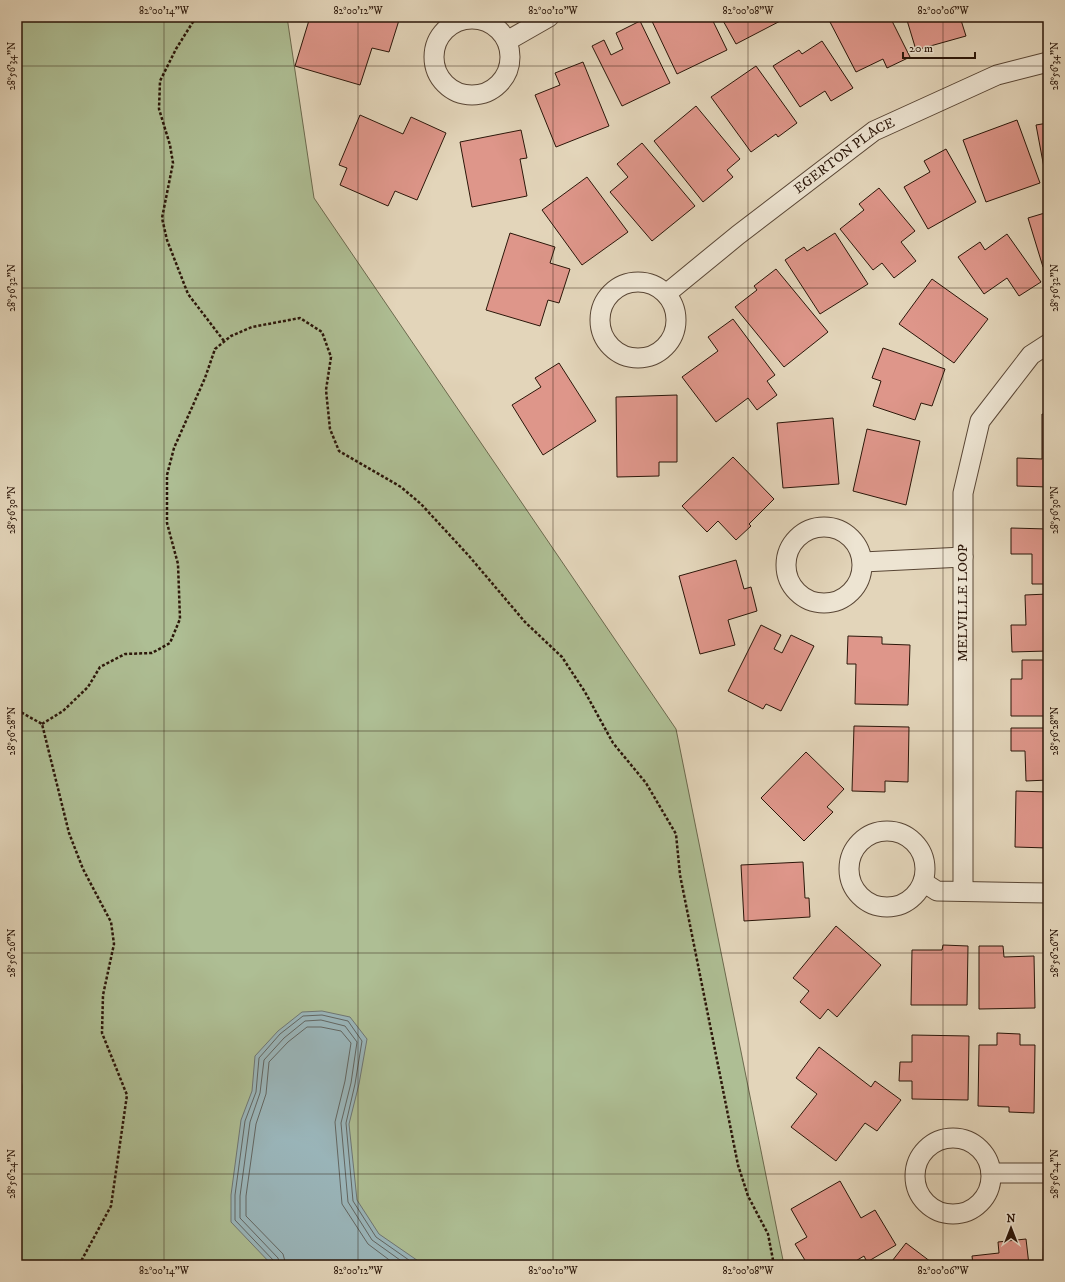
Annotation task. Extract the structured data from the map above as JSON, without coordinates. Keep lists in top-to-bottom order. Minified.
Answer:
{"streets":{"street":["EGERTON PLACE","MELVILLE LOOP"]},"scale_bar":"20 m","north":"top","coordinates":["82°00'14\"W","82°00'12\"W","82°00'10\"W","82°00'08\"W","82°00'06\"W","28°56'34\"N","28°56'32\"N","28°56'30\"N","28°56'28\"N","28°56'26\"N","28°56'24\"N"]}
